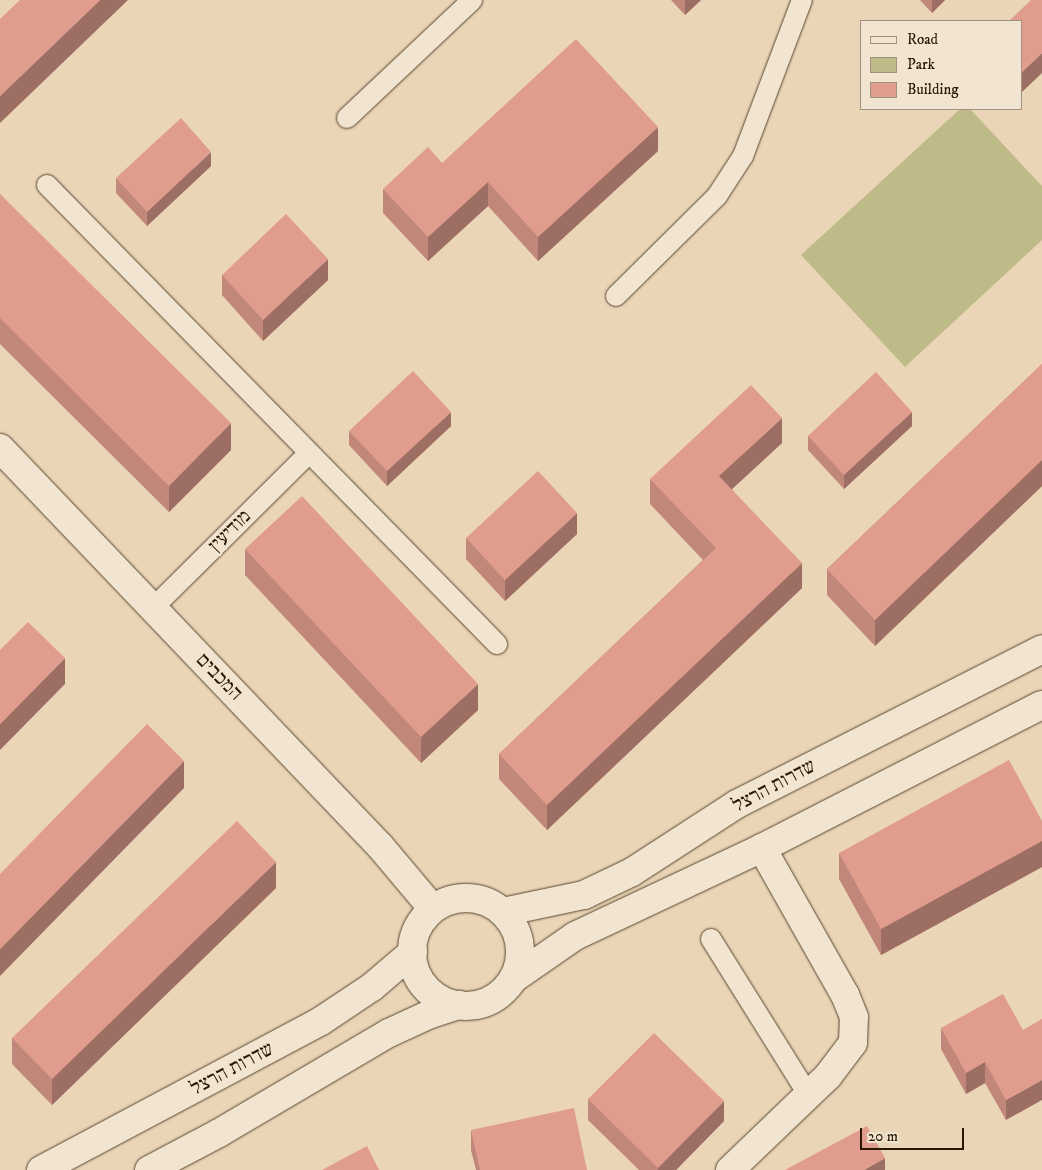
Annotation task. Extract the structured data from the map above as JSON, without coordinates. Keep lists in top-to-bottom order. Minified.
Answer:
{"streets":{"main road":["המכבים","שדרות הרצל"],"lane":["מודיעין"]},"crossings":[["מודיעין","המכבים"],["המכבים","שדרות הרצל"]],"legend":["Road","Park","Building"],"scale_bar":"20 m"}
